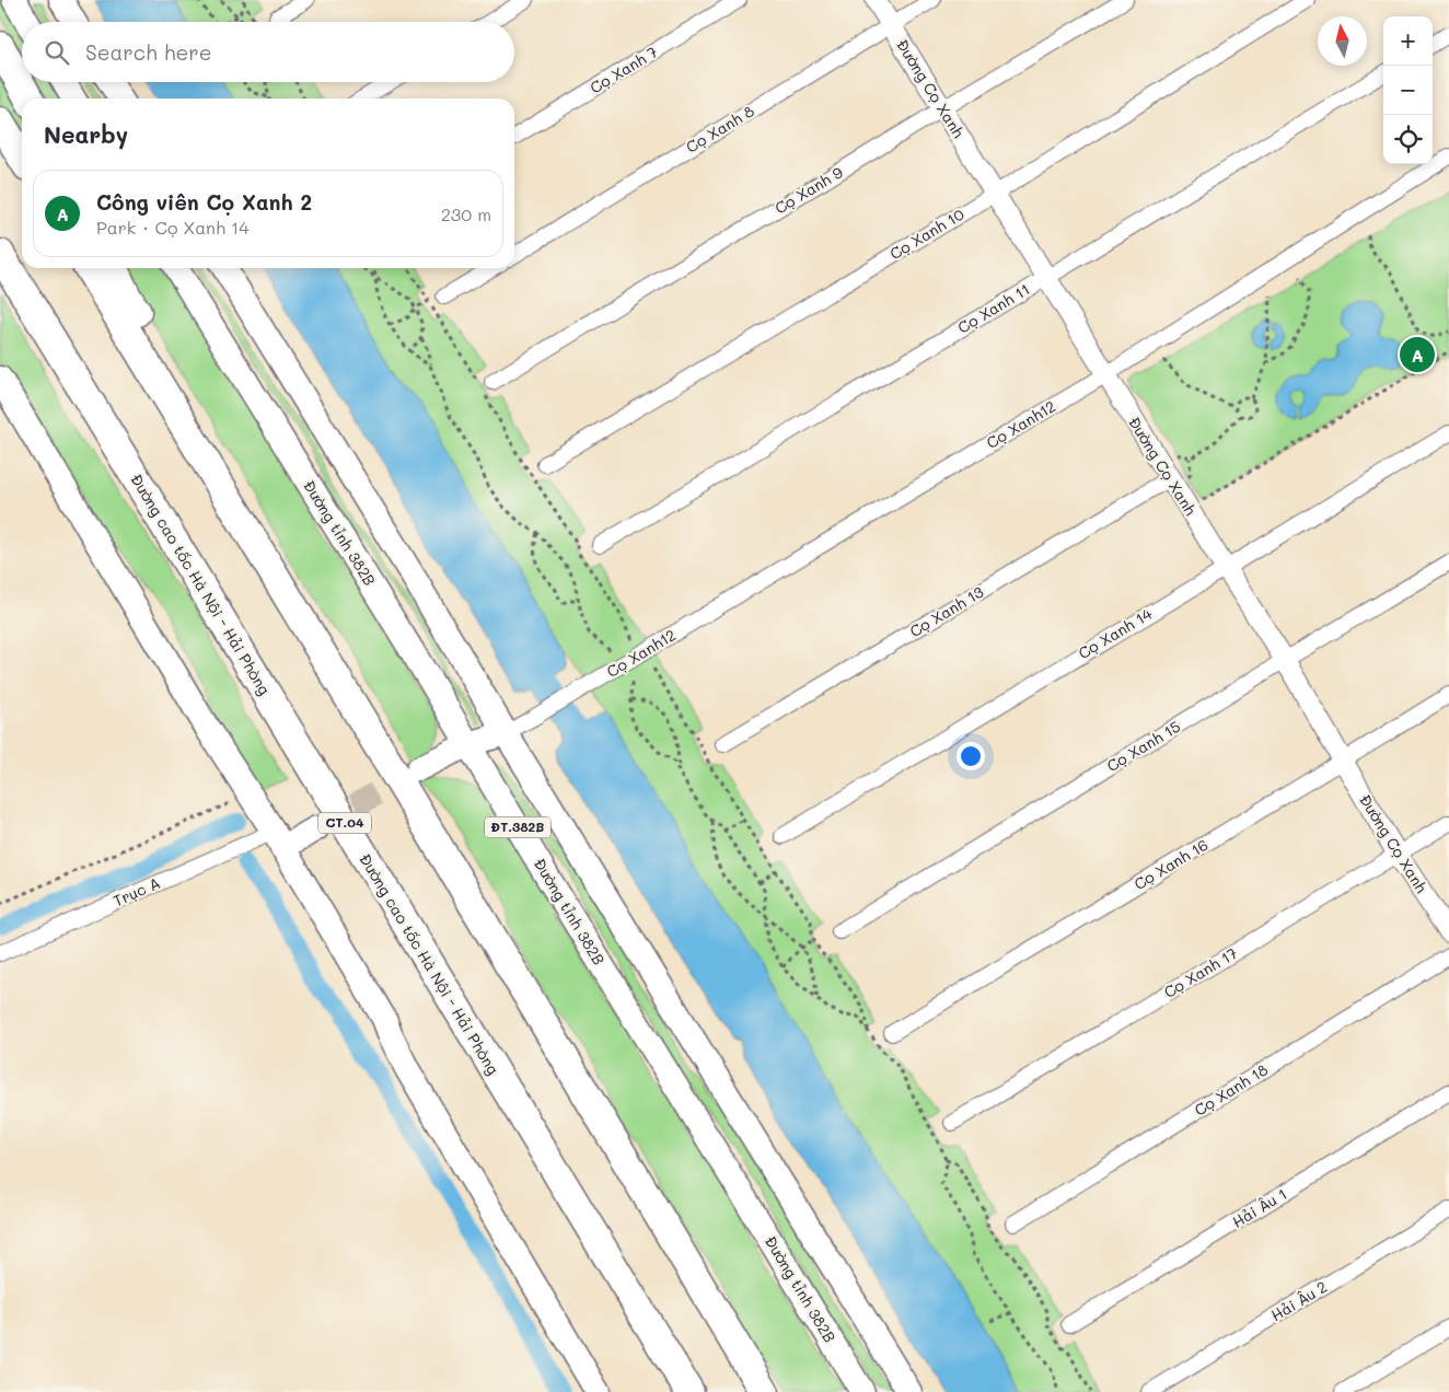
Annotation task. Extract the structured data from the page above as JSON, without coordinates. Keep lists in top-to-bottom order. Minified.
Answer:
{"streets":{"highway":["Đường cao tốc Hà Nội - Hải Phòng","CT.04"],"main road":["Đường tỉnh 382B","ĐT.382B"],"street":["Cọ Xanh 7","Đường Cọ Xanh","Cọ Xanh 8","Cọ Xanh 9","Cọ Xanh 10","Cọ Xanh 11","Cọ Xanh12","Cọ Xanh 13","Cọ Xanh 14","Cọ Xanh 15","Cọ Xanh 16","Trục A","Cọ Xanh 17","Cọ Xanh 18","Hải Âu 1","Hải Âu 2"]},"crossings":[["Đường Cọ Xanh","Cọ Xanh 8"],["Đường Cọ Xanh","Cọ Xanh 9"],["Đường Cọ Xanh","Cọ Xanh 10"],["Đường Cọ Xanh","Cọ Xanh 11"],["Đường Cọ Xanh","Cọ Xanh12"],["Đường Cọ Xanh","Cọ Xanh 13"],["Đường Cọ Xanh","Cọ Xanh 14"],["Đường Cọ Xanh","Cọ Xanh 15"],["Đường Cọ Xanh","Cọ Xanh 16"],["Đường Cọ Xanh","Cọ Xanh 17"],["Cọ Xanh12","ĐT.382B"]],"north":"top","page":{"map_buttons":["+","−"],"search":"Search here","heading":"Nearby","list":[{"mark":"A","name":"Công viên Cọ Xanh 2","note":"Park · Cọ Xanh 14","value":"230 m"}],"pins":"A"}}
